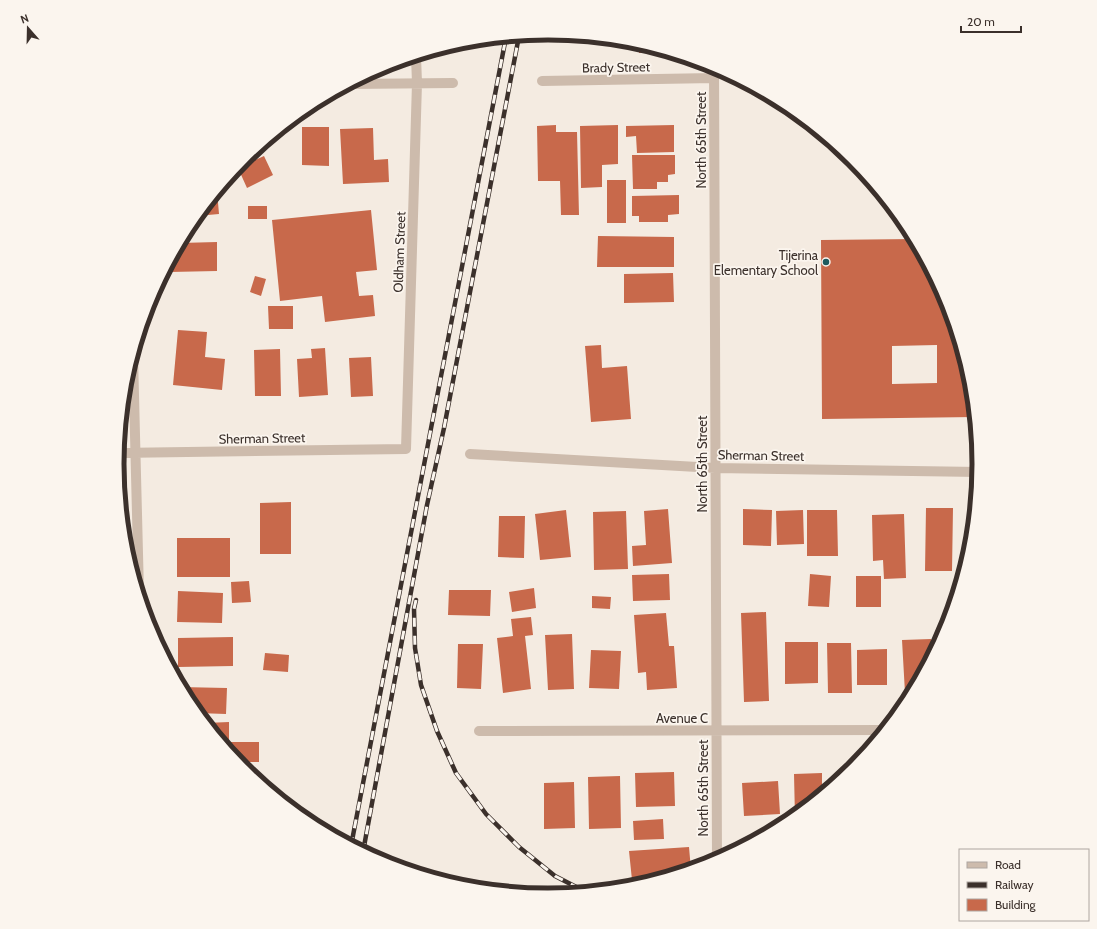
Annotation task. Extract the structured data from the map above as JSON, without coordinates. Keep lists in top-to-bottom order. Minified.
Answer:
{"streets":{"street":["Brady Street","North 65th Street","Oldham Street","Sherman Street","Avenue C"]},"crossings":[["Brady Street","North 65th Street"],["North 65th Street","Sherman Street"],["North 65th Street","Avenue C"],["Oldham Street","Sherman Street"]],"places":["Tijerina Elementary School"],"legend":["Road","Railway","Building"],"scale_bar":"20 m","north":"top"}
